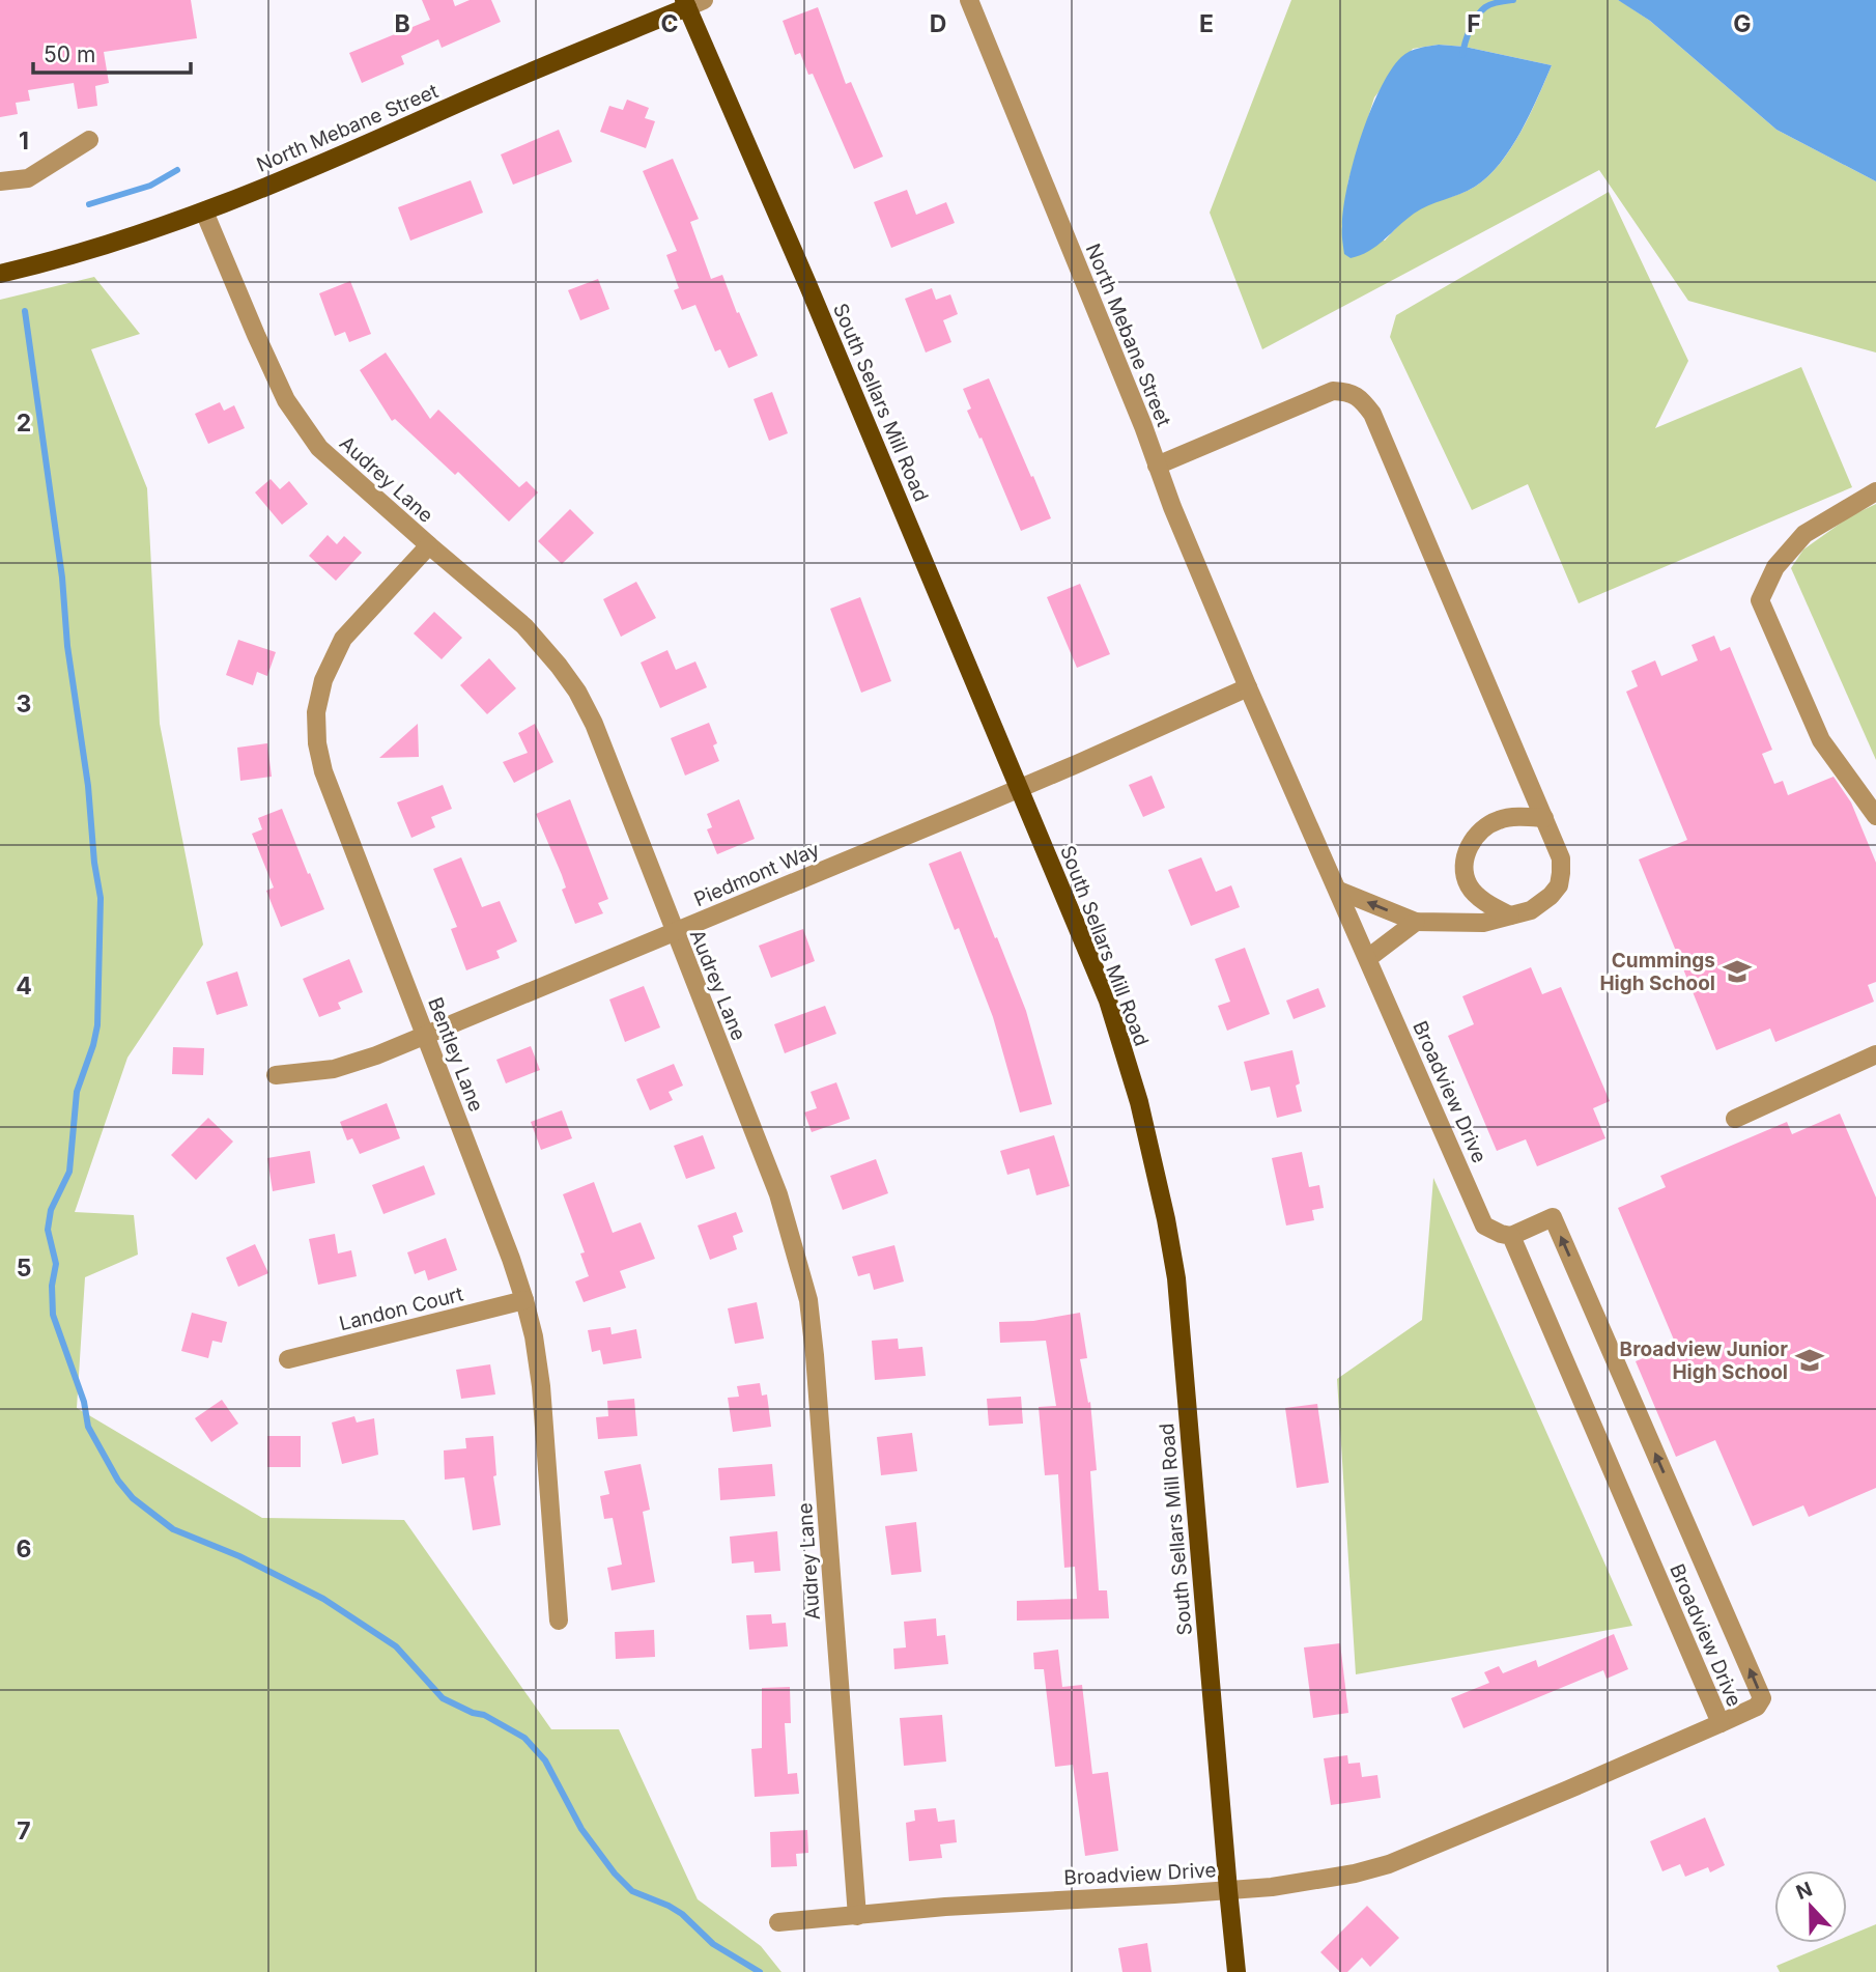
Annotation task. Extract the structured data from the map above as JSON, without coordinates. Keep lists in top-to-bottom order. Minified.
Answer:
{"streets":{"main road":["North Mebane Street","South Sellars Mill Road"],"street":["Audrey Lane","Piedmont Way","Bentley Lane","Broadview Drive","Landon Court"]},"crossings":[["North Mebane Street","South Sellars Mill Road"],["North Mebane Street","Audrey Lane"],["North Mebane Street","Piedmont Way"],["North Mebane Street","Broadview Drive"],["South Sellars Mill Road","Piedmont Way"],["South Sellars Mill Road","Broadview Drive"],["Audrey Lane","Piedmont Way"],["Audrey Lane","Bentley Lane"],["Audrey Lane","Broadview Drive"],["Piedmont Way","Bentley Lane"],["Piedmont Way","Broadview Drive"],["Bentley Lane","Landon Court"]],"places":{"school or university":["Cummings High School","Broadview Junior High School"]},"scale_bar":"50 m","north":"top","grid":{"columns":["B","C","D","E","F","G"],"rows":["1","2","3","4","5","6","7"]}}
